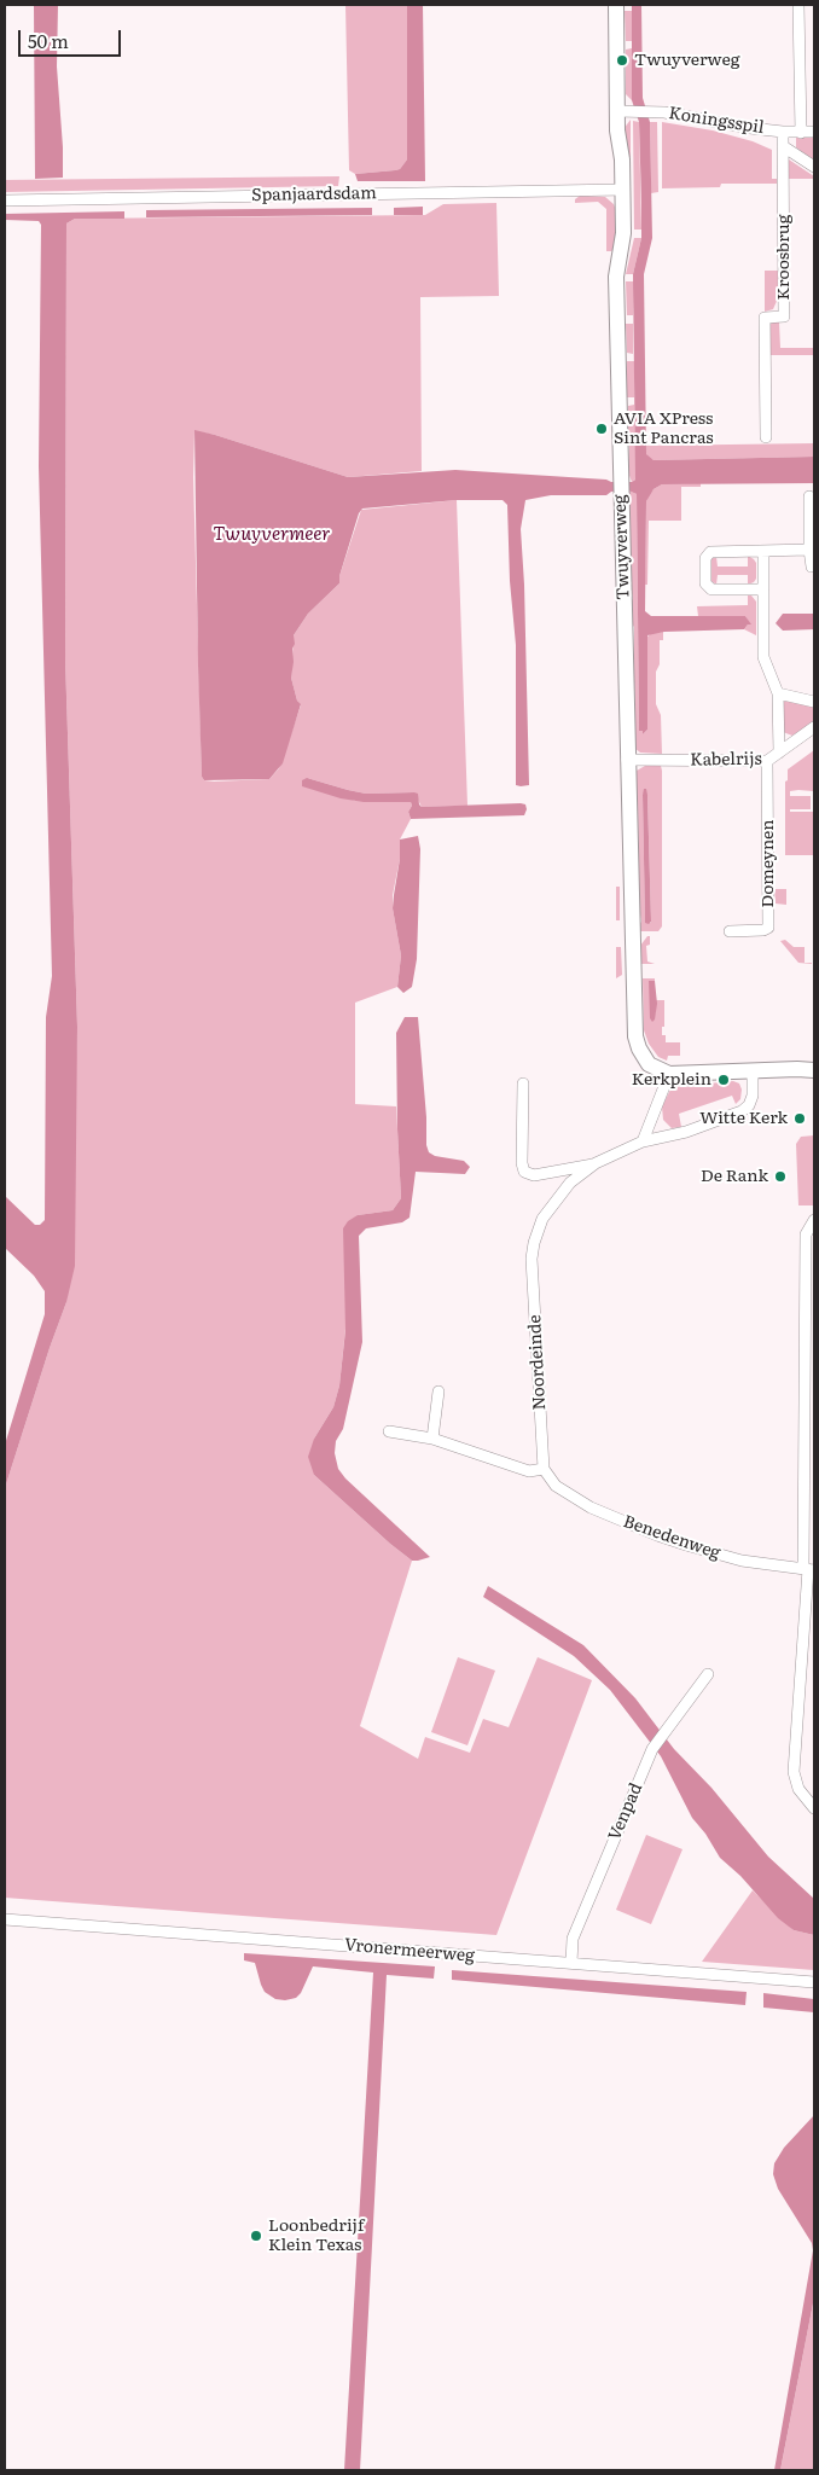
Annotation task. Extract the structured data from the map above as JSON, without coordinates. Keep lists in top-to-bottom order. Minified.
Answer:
{"streets":{"street":["Koningsspil","Spanjaardsdam","Kroosbrug","Twuyverweg","Kabelrijs","Domeynen","Noordeinde","Benedenweg","Venpad","Vronermeerweg"]},"crossings":[["Koningsspil","Kroosbrug"],["Koningsspil","Twuyverweg"],["Spanjaardsdam","Twuyverweg"],["Twuyverweg","Kabelrijs"],["Kabelrijs","Domeynen"],["Noordeinde","Benedenweg"],["Venpad","Vronermeerweg"]],"water":["Twuyvermeer"],"places":["Twuyverweg","AVIA XPress Sint Pancras","Kerkplein","Witte Kerk","De Rank","Loonbedrijf Klein Texas"],"scale_bar":"50 m"}
